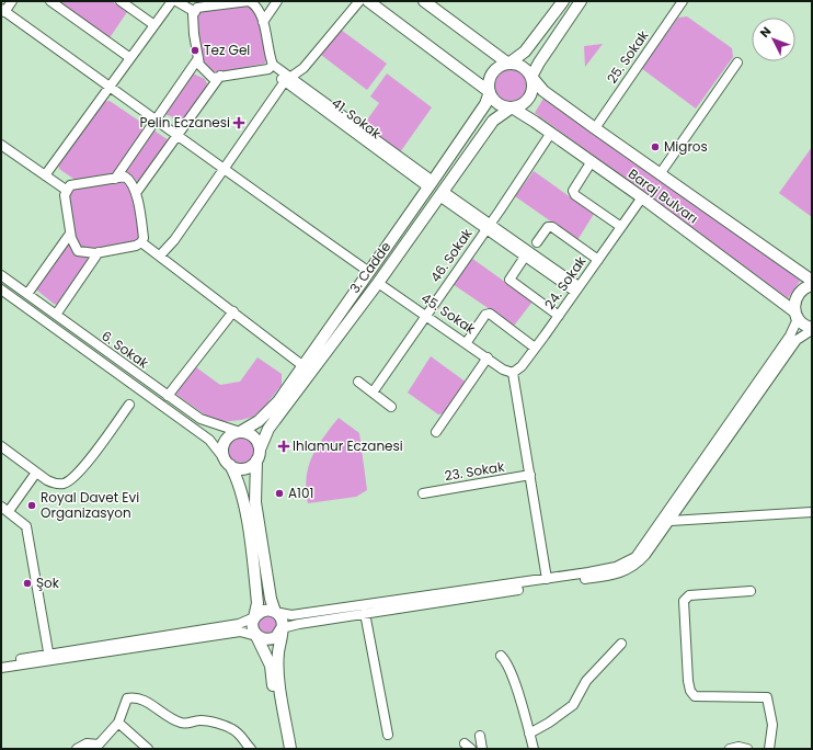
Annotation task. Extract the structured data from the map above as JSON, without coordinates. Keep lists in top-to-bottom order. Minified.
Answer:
{"streets":{"main road":["Baraj Bulvarı","3. Cadde"],"street":["25. Sokak","41. Sokak","46. Sokak","24. Sokak","45. Sokak","6. Sokak","23. Sokak"]},"crossings":[["25. Sokak","Baraj Bulvarı"],["41. Sokak","3. Cadde"],["Baraj Bulvarı","46. Sokak"],["Baraj Bulvarı","3. Cadde"],["Baraj Bulvarı","24. Sokak"],["46. Sokak","45. Sokak"],["3. Cadde","45. Sokak"],["3. Cadde","6. Sokak"],["24. Sokak","45. Sokak"]],"places":{"other":["Tez Gel","Migros","A101","Royal Davet Evi Organizasyon","Şok"],"health":["Pelin Eczanesi","Ihlamur Eczanesi"]},"north":"top left"}
